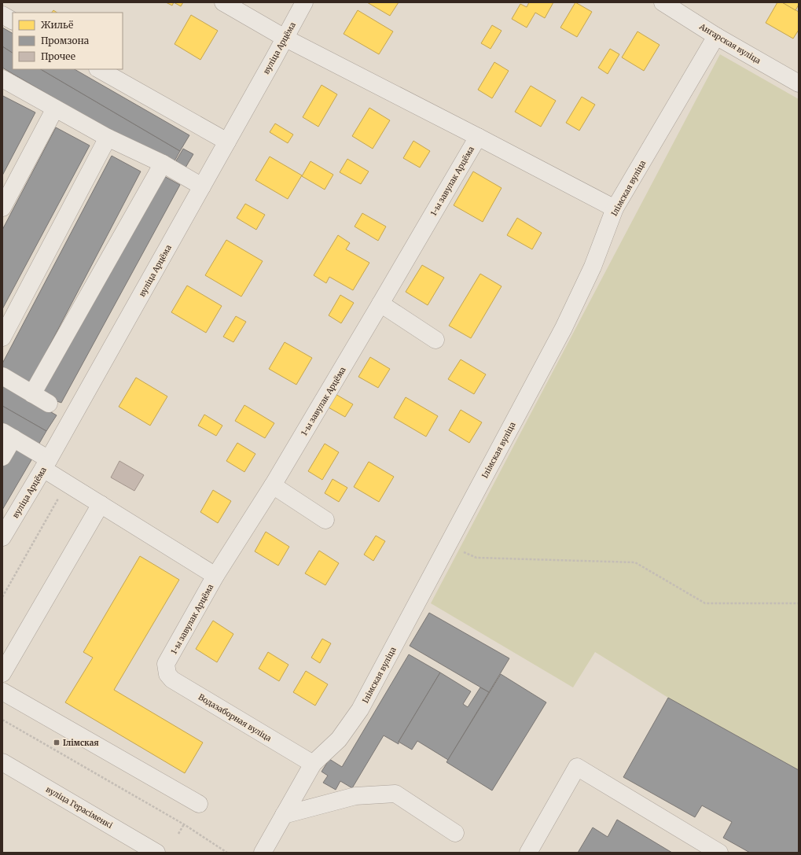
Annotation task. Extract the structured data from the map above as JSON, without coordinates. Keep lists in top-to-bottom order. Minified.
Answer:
{"streets":{"street":["Ангарская вуліца","вуліца Арцёма","1-ы завулак Арцёма","Ілімская вуліца","Водазаборная вуліца","вуліца Герасіменкі"]},"crossings":[["Ангарская вуліца","Ілімская вуліца"],["вуліца Арцёма","1-ы завулак Арцёма"],["1-ы завулак Арцёма","Ілімская вуліца"],["1-ы завулак Арцёма","Водазаборная вуліца"],["Ілімская вуліца","Водазаборная вуліца"]],"places":{"transit":["Ілімская"]},"legend":["Жильё","Промзона","Прочее"]}
